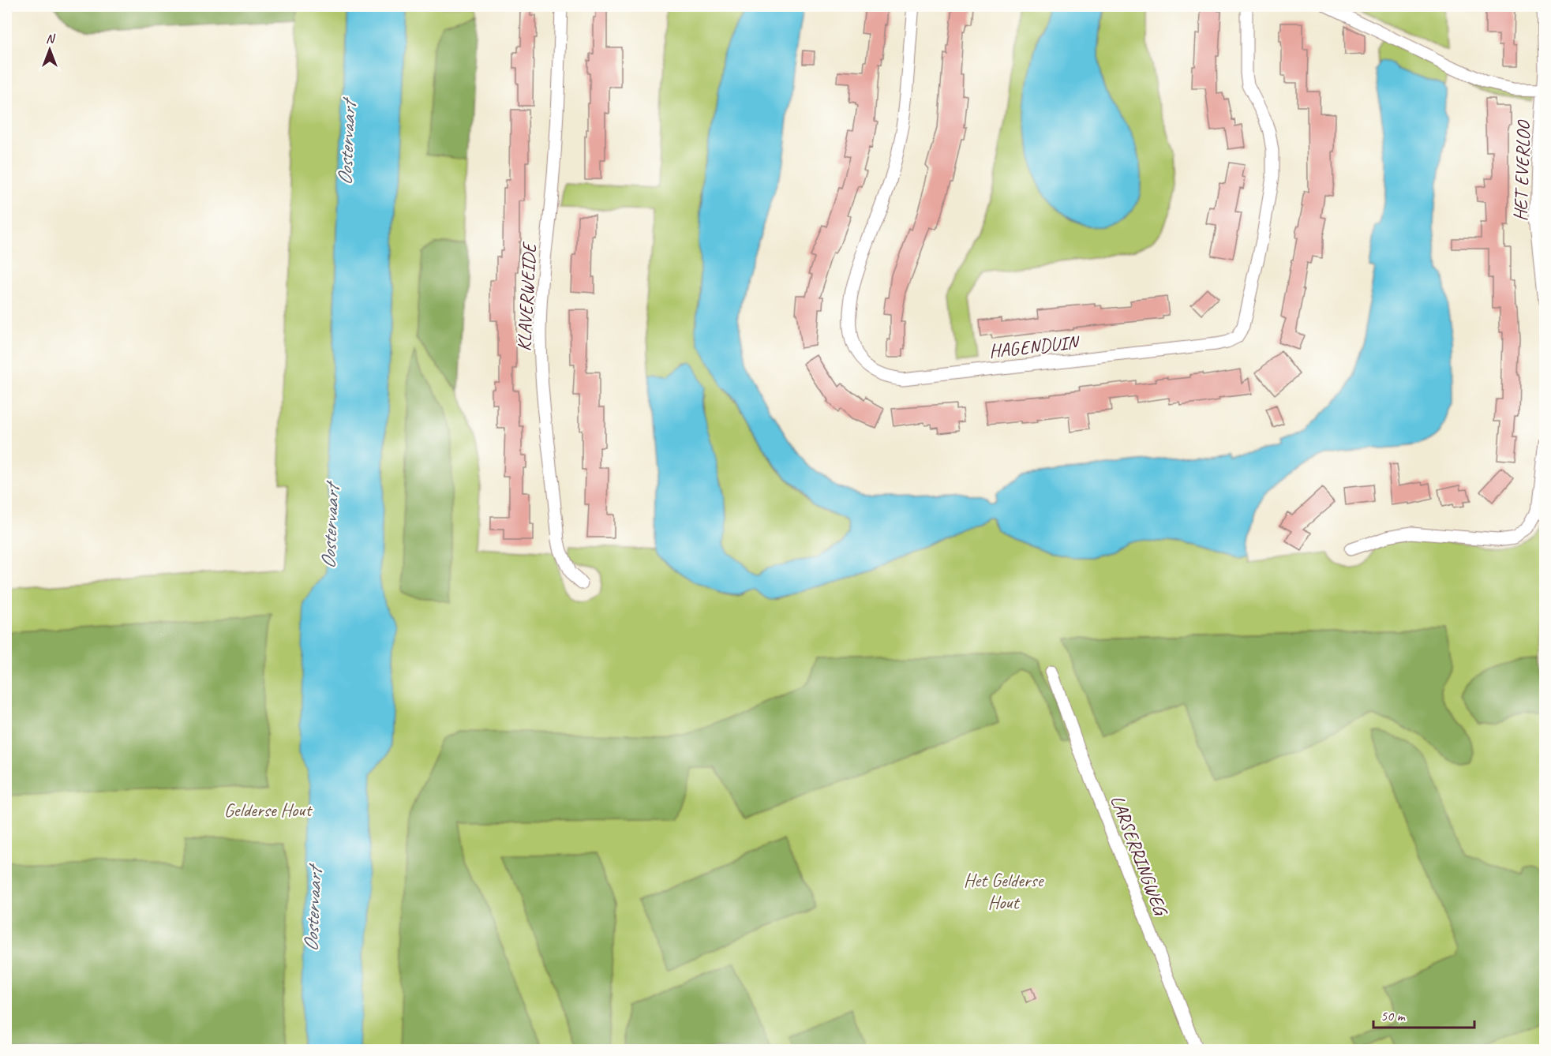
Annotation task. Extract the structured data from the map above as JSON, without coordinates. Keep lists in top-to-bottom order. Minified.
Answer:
{"streets":{"street":["HET EVERLOO","KLAVERWEIDE","HAGENDUIN","LARSERRINGWEG"]},"water":["Oostervaart"],"parks":["Gelderse Hout","Het Gelderse Hout"],"scale_bar":"50 m","north":"top"}
